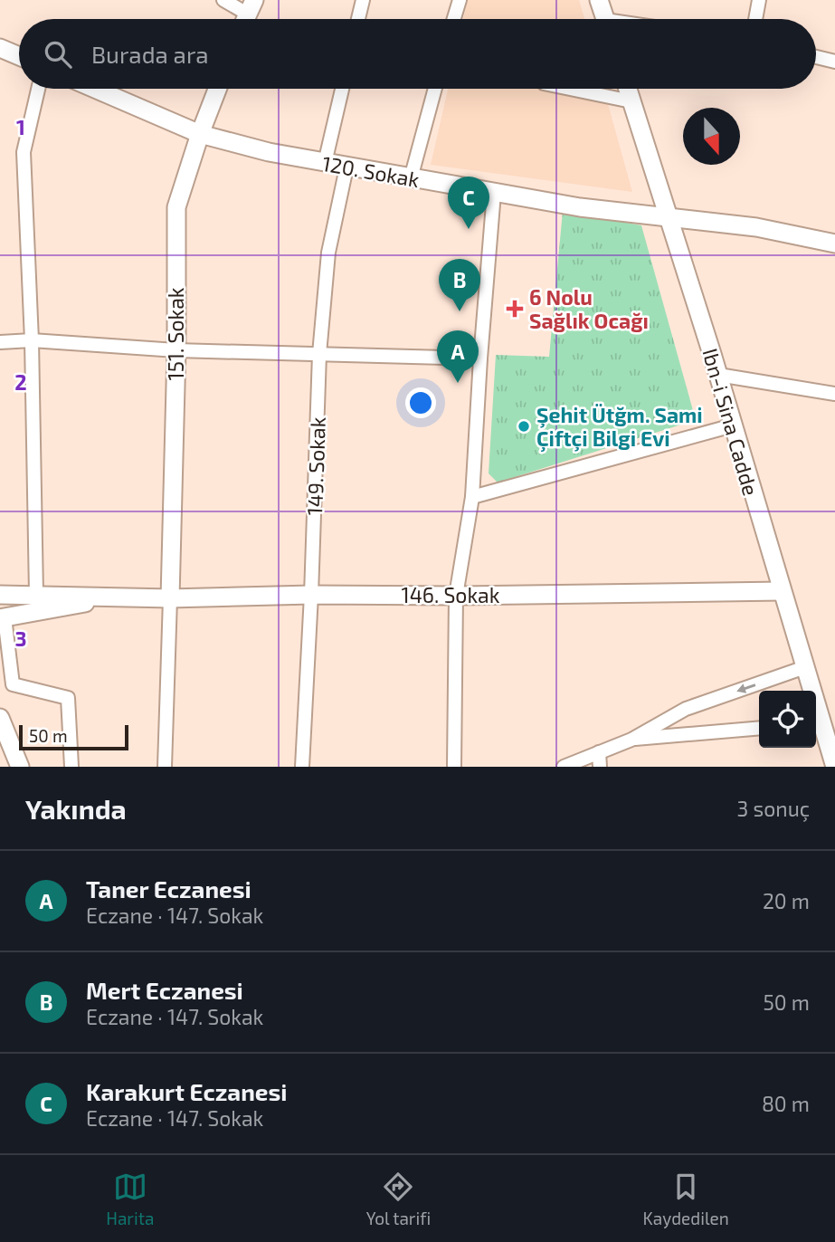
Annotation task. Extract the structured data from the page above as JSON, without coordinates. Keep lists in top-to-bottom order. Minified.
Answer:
{"streets":{"street":["120. Sokak","151. Sokak","Ibn-i Sina Cadde","149. Sokak","146. Sokak"]},"crossings":[["120. Sokak","151. Sokak"],["120. Sokak","Ibn-i Sina Cadde"],["120. Sokak","149. Sokak"],["151. Sokak","146. Sokak"],["Ibn-i Sina Cadde","146. Sokak"],["149. Sokak","146. Sokak"]],"places":{"health":["6 Nolu Sağlık Ocağı"],"other":["Şehit Ütğm. Sami Çiftçi Bilgi Evi"]},"scale_bar":"50 m","north":"bottom","page":{"search":"Burada ara","pins":["C","B","A"],"scale":"50 m","heading":["Yakında","3 sonuç"],"list":[{"mark":"A","name":"Taner Eczanesi","note":"Eczane · 147. Sokak","value":"20 m"},{"mark":"B","name":"Mert Eczanesi","note":"Eczane · 147. Sokak","value":"50 m"},{"mark":"C","name":"Karakurt Eczanesi","note":"Eczane · 147. Sokak","value":"80 m"}],"nav":["Harita","Yol tarifi","Kaydedilen"]},"grid":{"rows":["1","2","3"]}}
